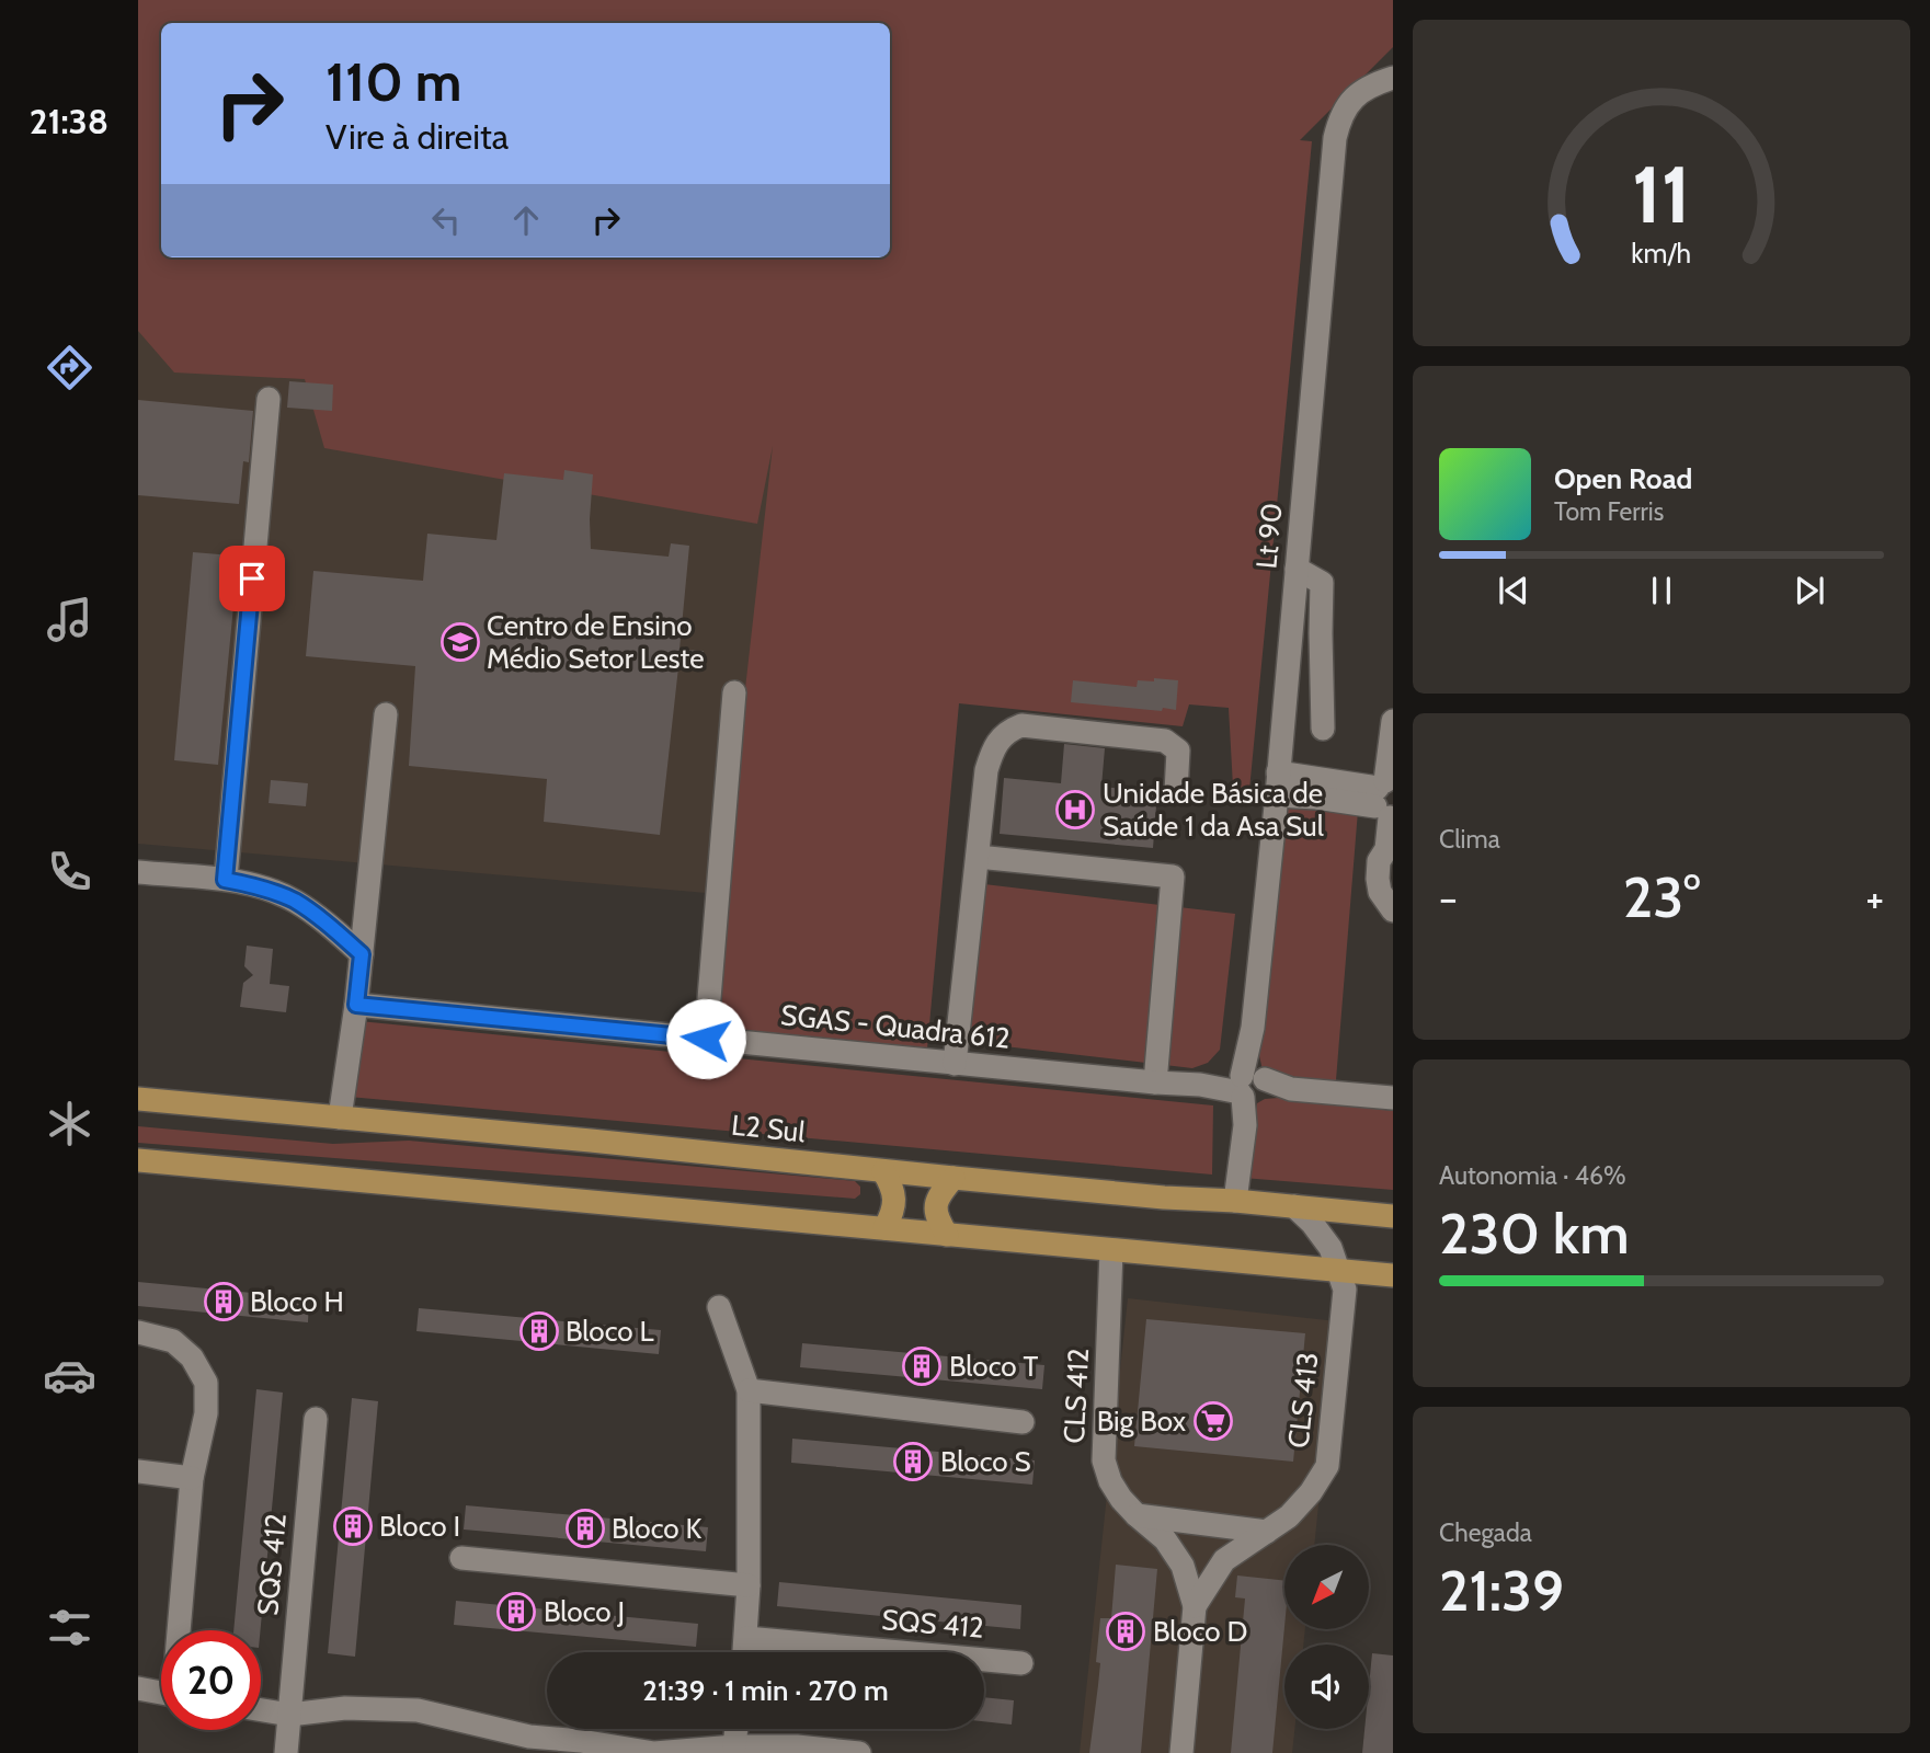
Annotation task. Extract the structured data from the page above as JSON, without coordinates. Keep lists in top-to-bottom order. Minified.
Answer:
{"streets":{"main road":["L2 Sul"],"street":["Lt 90","SGAS - Quadra 612","CLS 412","CLS 413","SQS 412"]},"crossings":[["Lt 90","SGAS - Quadra 612"],["Lt 90","L2 Sul"],["L2 Sul","CLS 413"],["CLS 412","CLS 413"]],"places":{"school or university":["Centro de Ensino Médio Setor Leste"],"hospital":["Unidade Básica de Saúde 1 da Asa Sul"],"building":["Bloco H","Bloco L","Bloco T","Bloco S","Bloco I","Bloco K","Bloco J","Bloco D"],"supermarket":["Big Box"]},"north":"bottom left","page":{"tabs":"21:38","turn":["110 m","Vire à direita"],"song":["Open Road","Tom Ferris"],"tile":["Clima",["Autonomia · 46%","230 km"],["Chegada","21:39"]],"heat":["−","23°","+"],"limit":"20","trip":"21:39 · 1 min · 270 m","gauge":["11","km/h"]}}
